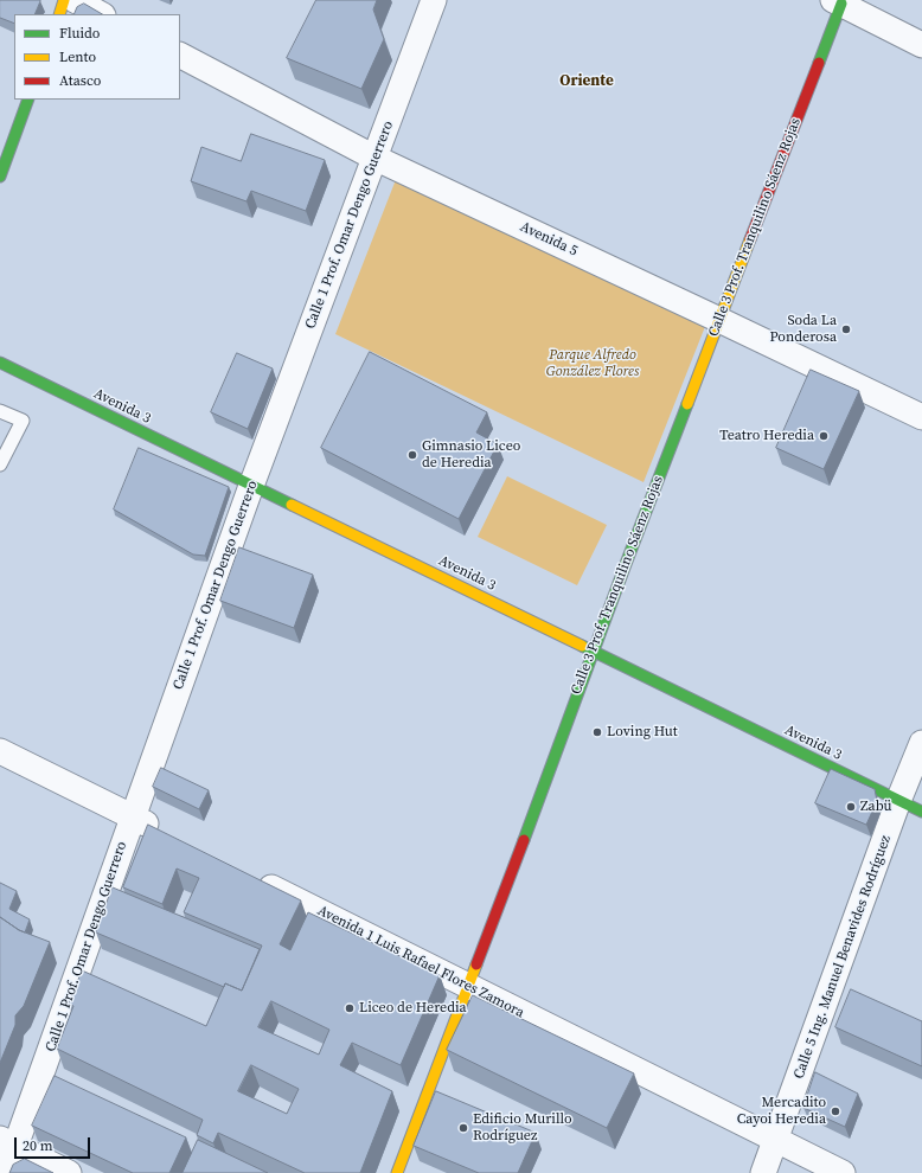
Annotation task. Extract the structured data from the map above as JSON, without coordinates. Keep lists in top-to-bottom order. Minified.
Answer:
{"streets":{"street":["Calle 1 Prof. Omar Dengo Guerrero","Calle 3 Prof. Tranquilino Sáenz Rojas","Avenida 5","Avenida 3","Calle 5 Ing. Manuel Benavides Rodríguez","Avenida 1 Luis Rafael Flores Zamora"]},"crossings":[["Calle 1 Prof. Omar Dengo Guerrero","Avenida 5"],["Calle 1 Prof. Omar Dengo Guerrero","Avenida 3"],["Calle 3 Prof. Tranquilino Sáenz Rojas","Avenida 5"],["Calle 3 Prof. Tranquilino Sáenz Rojas","Avenida 3"],["Calle 3 Prof. Tranquilino Sáenz Rojas","Avenida 1 Luis Rafael Flores Zamora"],["Avenida 3","Calle 5 Ing. Manuel Benavides Rodríguez"],["Calle 5 Ing. Manuel Benavides Rodríguez","Avenida 1 Luis Rafael Flores Zamora"]],"districts":["Oriente"],"parks":["Parque Alfredo González Flores"],"places":["Soda La Ponderosa","Teatro Heredia","Gimnasio Liceo de Heredia","Loving Hut","Zabü","Liceo de Heredia","Mercadito Cayoi Heredia","Edificio Murillo Rodríguez"],"legend":["Fluido","Lento","Atasco"],"scale_bar":"20 m"}
